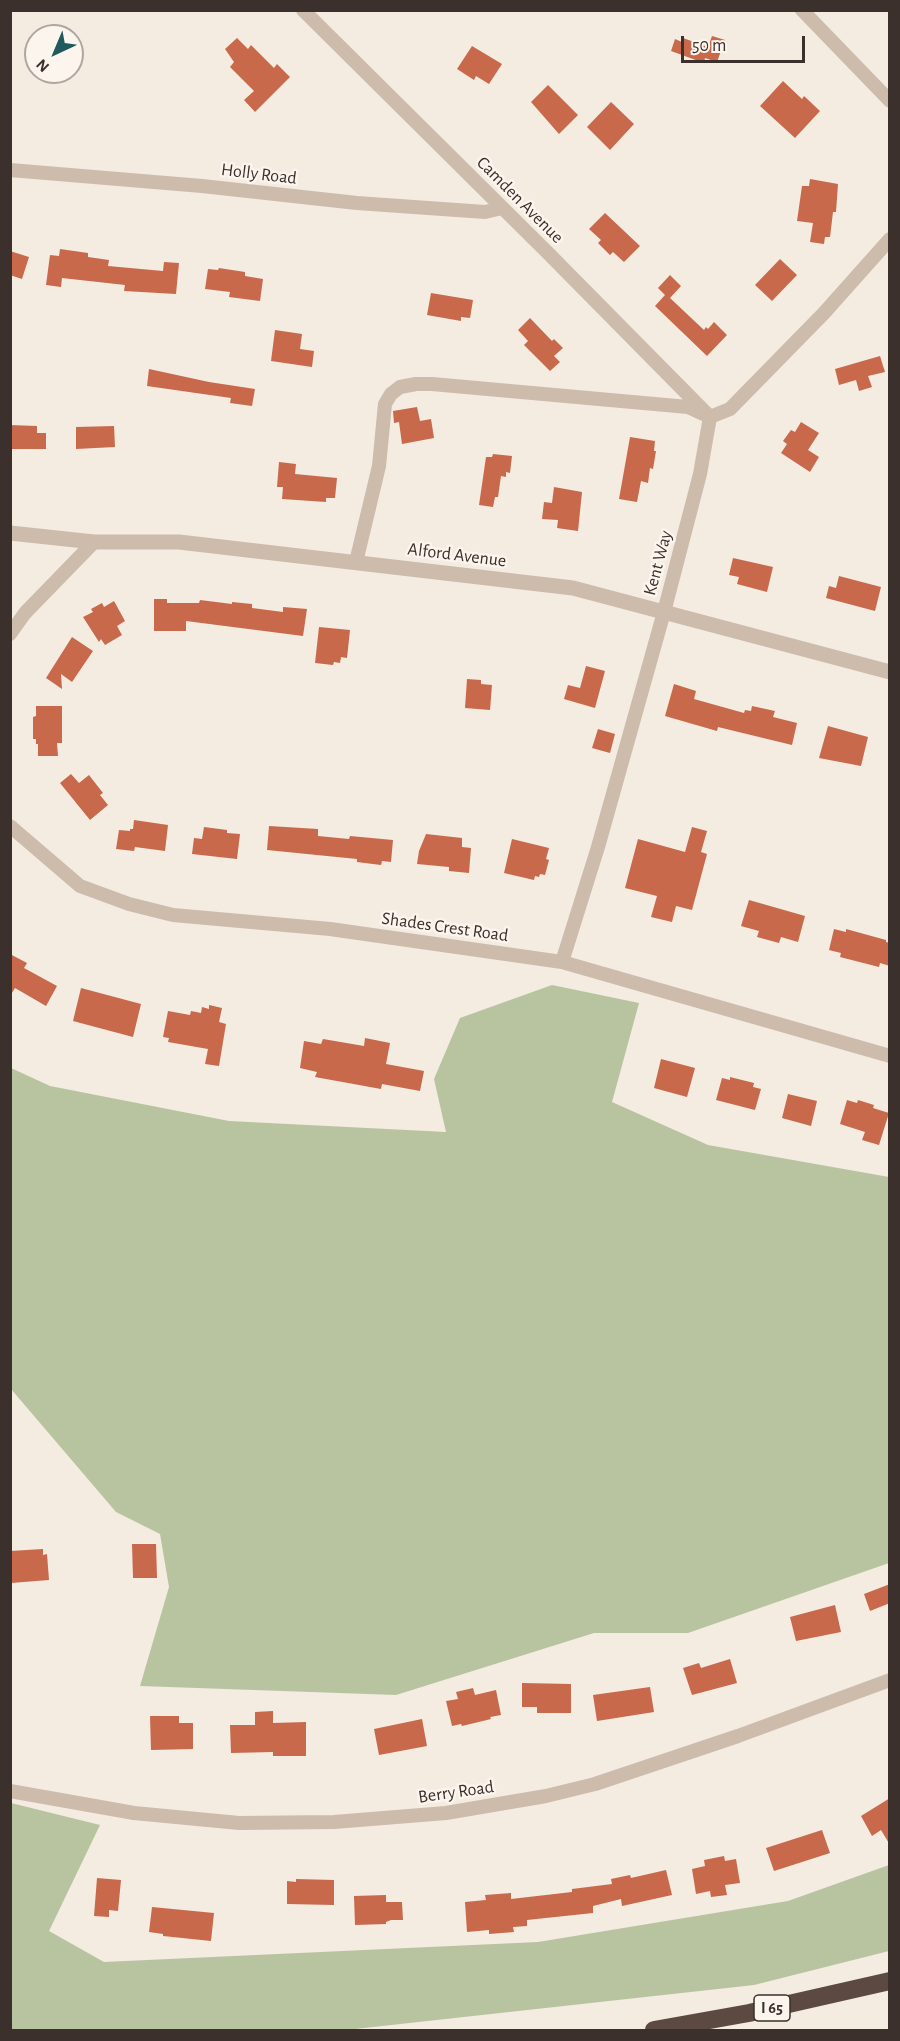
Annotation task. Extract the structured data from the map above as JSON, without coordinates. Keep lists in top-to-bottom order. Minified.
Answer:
{"streets":{"highway":["I 65"],"street":["Holly Road","Camden Avenue","Alford Avenue","Kent Way","Shades Crest Road","Berry Road"]},"crossings":[["Holly Road","Camden Avenue"],["Camden Avenue","Kent Way"],["Alford Avenue","Kent Way"],["Kent Way","Shades Crest Road"]],"scale_bar":"50 m","north":"bottom left"}
